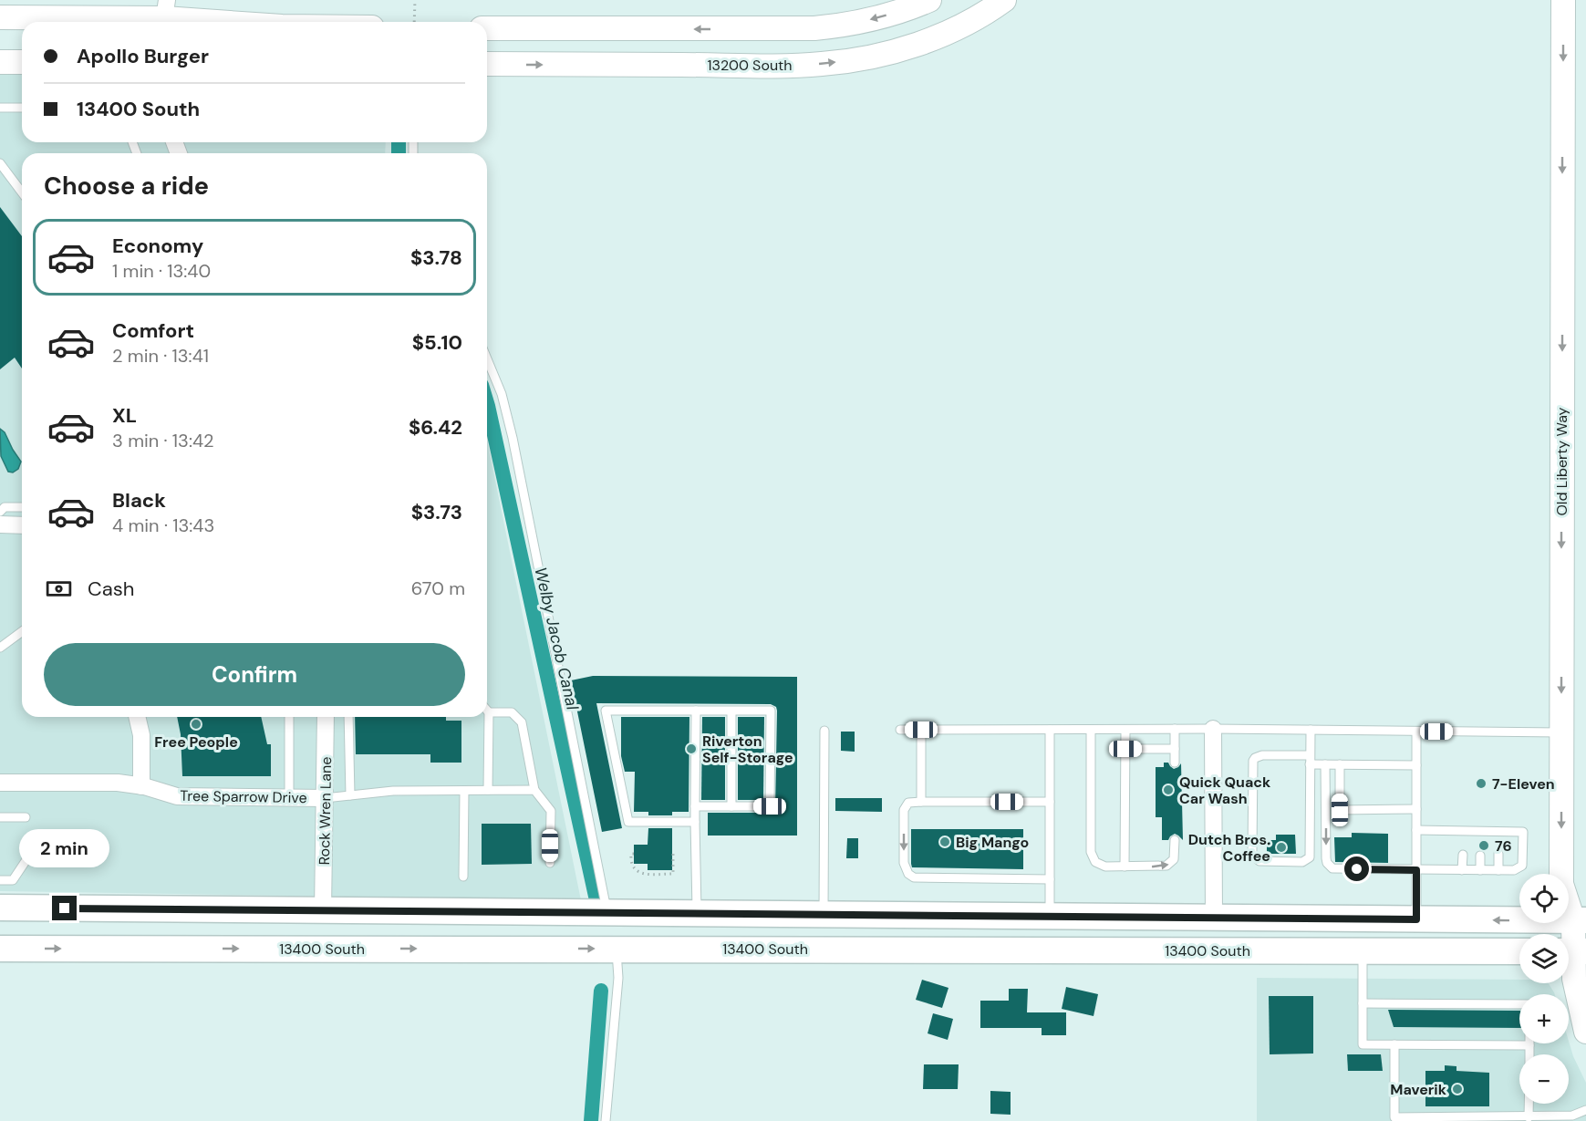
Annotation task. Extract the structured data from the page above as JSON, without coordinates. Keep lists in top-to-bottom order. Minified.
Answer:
{"streets":{"main road":["13400 South"],"street":["13200 South","Old Liberty Way","Tree Sparrow Drive","Rock Wren Lane"]},"crossings":[["Tree Sparrow Drive","Rock Wren Lane"]],"one_way":["Old Liberty Way"],"water":["Welby Jacob Canal"],"places":["Free People","Riverton Self-Storage","7-Eleven","Quick Quack Car Wash","Big Mango","76","Dutch Bros. Coffee","Maverik"],"page":{"banner":["Apollo Burger","13400 South"],"heading":"Choose a ride","list":[{"name":"Economy","note":"1 min · 13:40","value":"$3.78"},{"name":"Comfort","note":"2 min · 13:41","value":"$5.10"},{"name":"XL","note":"3 min · 13:42","value":"$6.42"},{"name":"Black","note":"4 min · 13:43","value":"$3.73"}],"pay":["Cash","670 m"],"buttons":"Confirm","bubble":"2 min","map_buttons":["+","−"]}}
